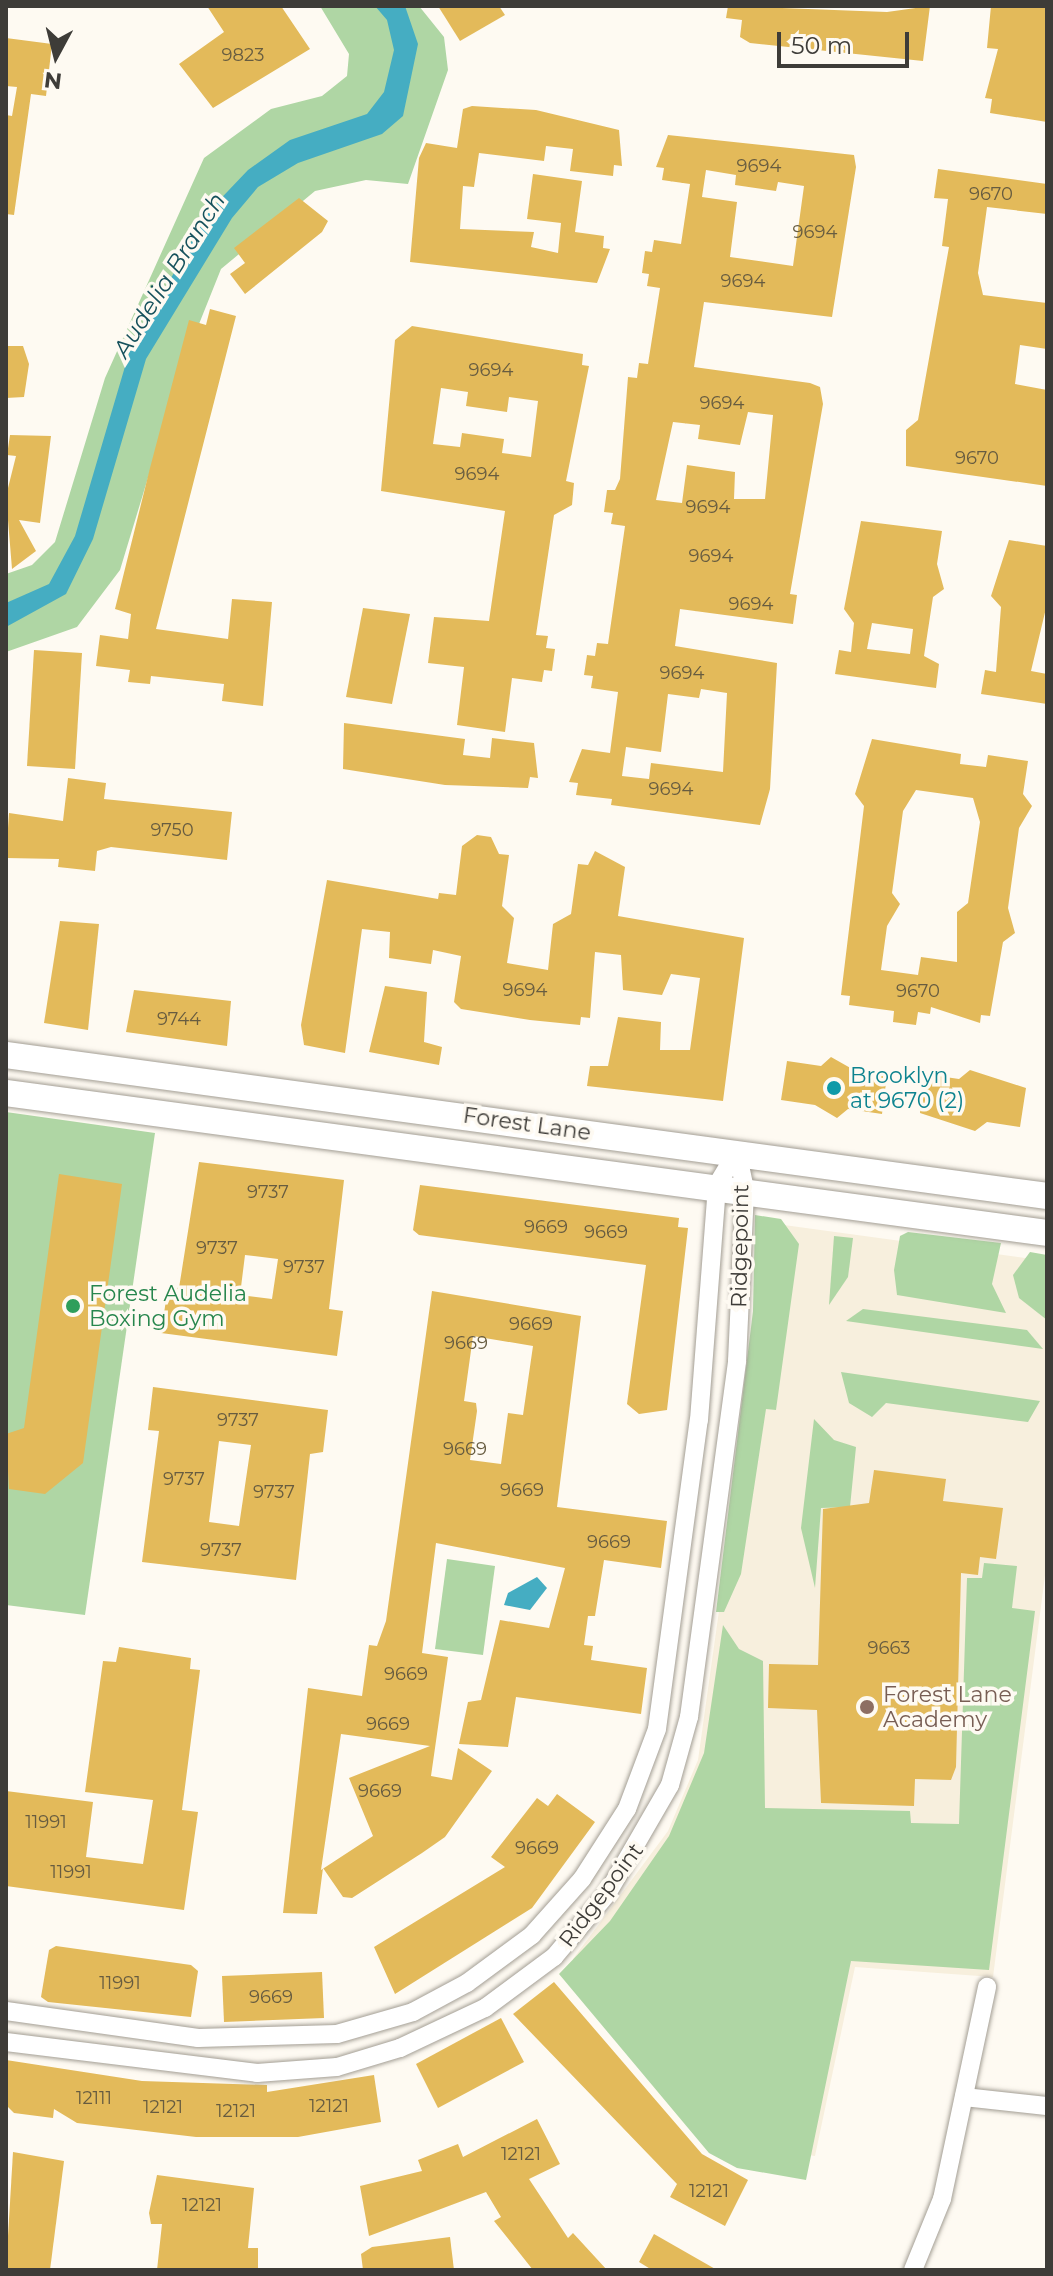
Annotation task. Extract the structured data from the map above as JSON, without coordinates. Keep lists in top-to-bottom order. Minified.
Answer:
{"streets":{"main road":["Forest Lane"],"street":["Ridgepoint"]},"crossings":[["Forest Lane","Ridgepoint"]],"water":["Audelia Branch"],"places":["Brooklyn at 9670 (2)","Forest Audelia Boxing Gym","Forest Lane Academy"],"house_numbers":["9823","9694","9670","9694","9694","9694","9694","9670","9694","9694","9694","9694","9694","9694","9750","9694","9670","9744","9737","9669","9669","9737","9737","9669","9669","9737","9669","9737","9669","9737","9669","9737","9663","9669","9669","9669","11991","9669","11991","11991","9669","12111","12121","12121","12121","12121","12121","12121"],"scale_bar":"50 m","north":"bottom"}
